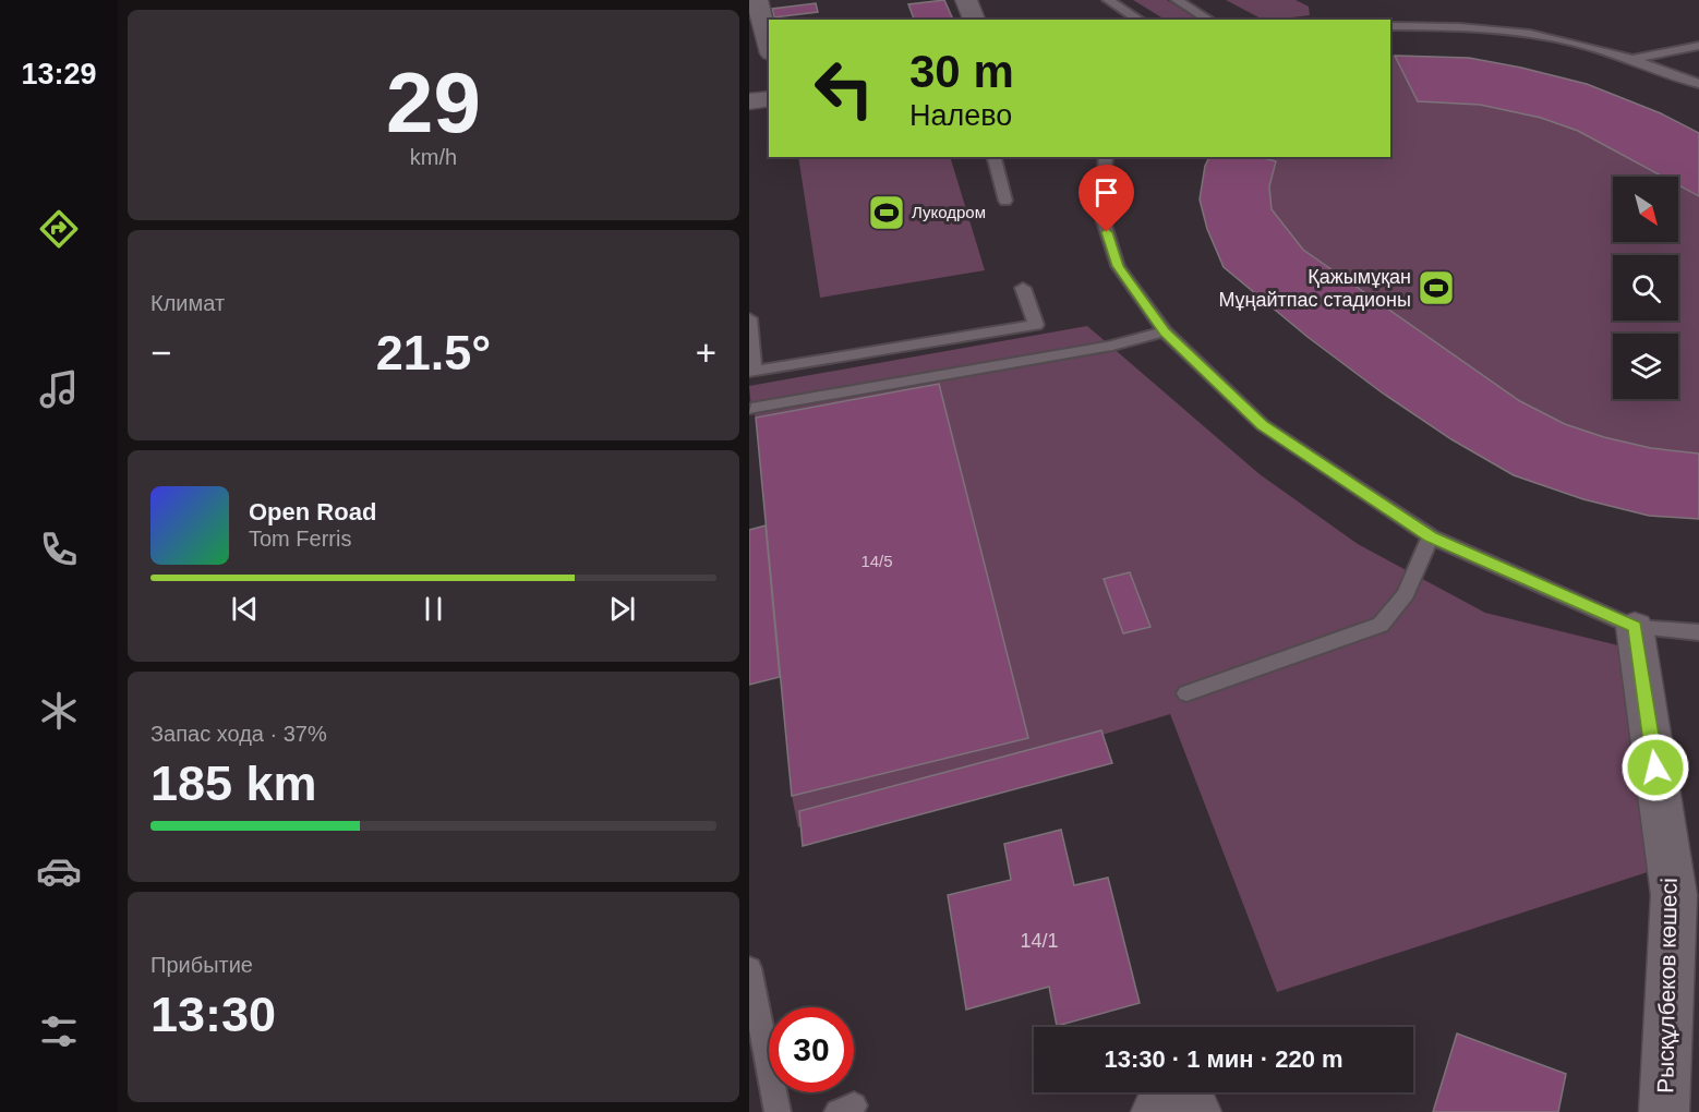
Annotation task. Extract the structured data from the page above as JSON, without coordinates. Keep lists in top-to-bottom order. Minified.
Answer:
{"streets":{"street":["Рысқұлбеков көшесі"]},"places":{"sports":["Лукодром","Қажымұқан Мұңайтпас стадионы"]},"house_numbers":["14/5","14/1"],"north":"bottom right","page":{"tabs":"13:29","tile":[["29","km/h"],"Климат",["Запас хода · 37%","185 km"],["Прибытие","13:30"]],"turn":["30 m","Налево"],"heat":["−","21.5°","+"],"song":["Open Road","Tom Ferris"],"limit":"30","trip":"13:30 · 1 мин · 220 m"}}
